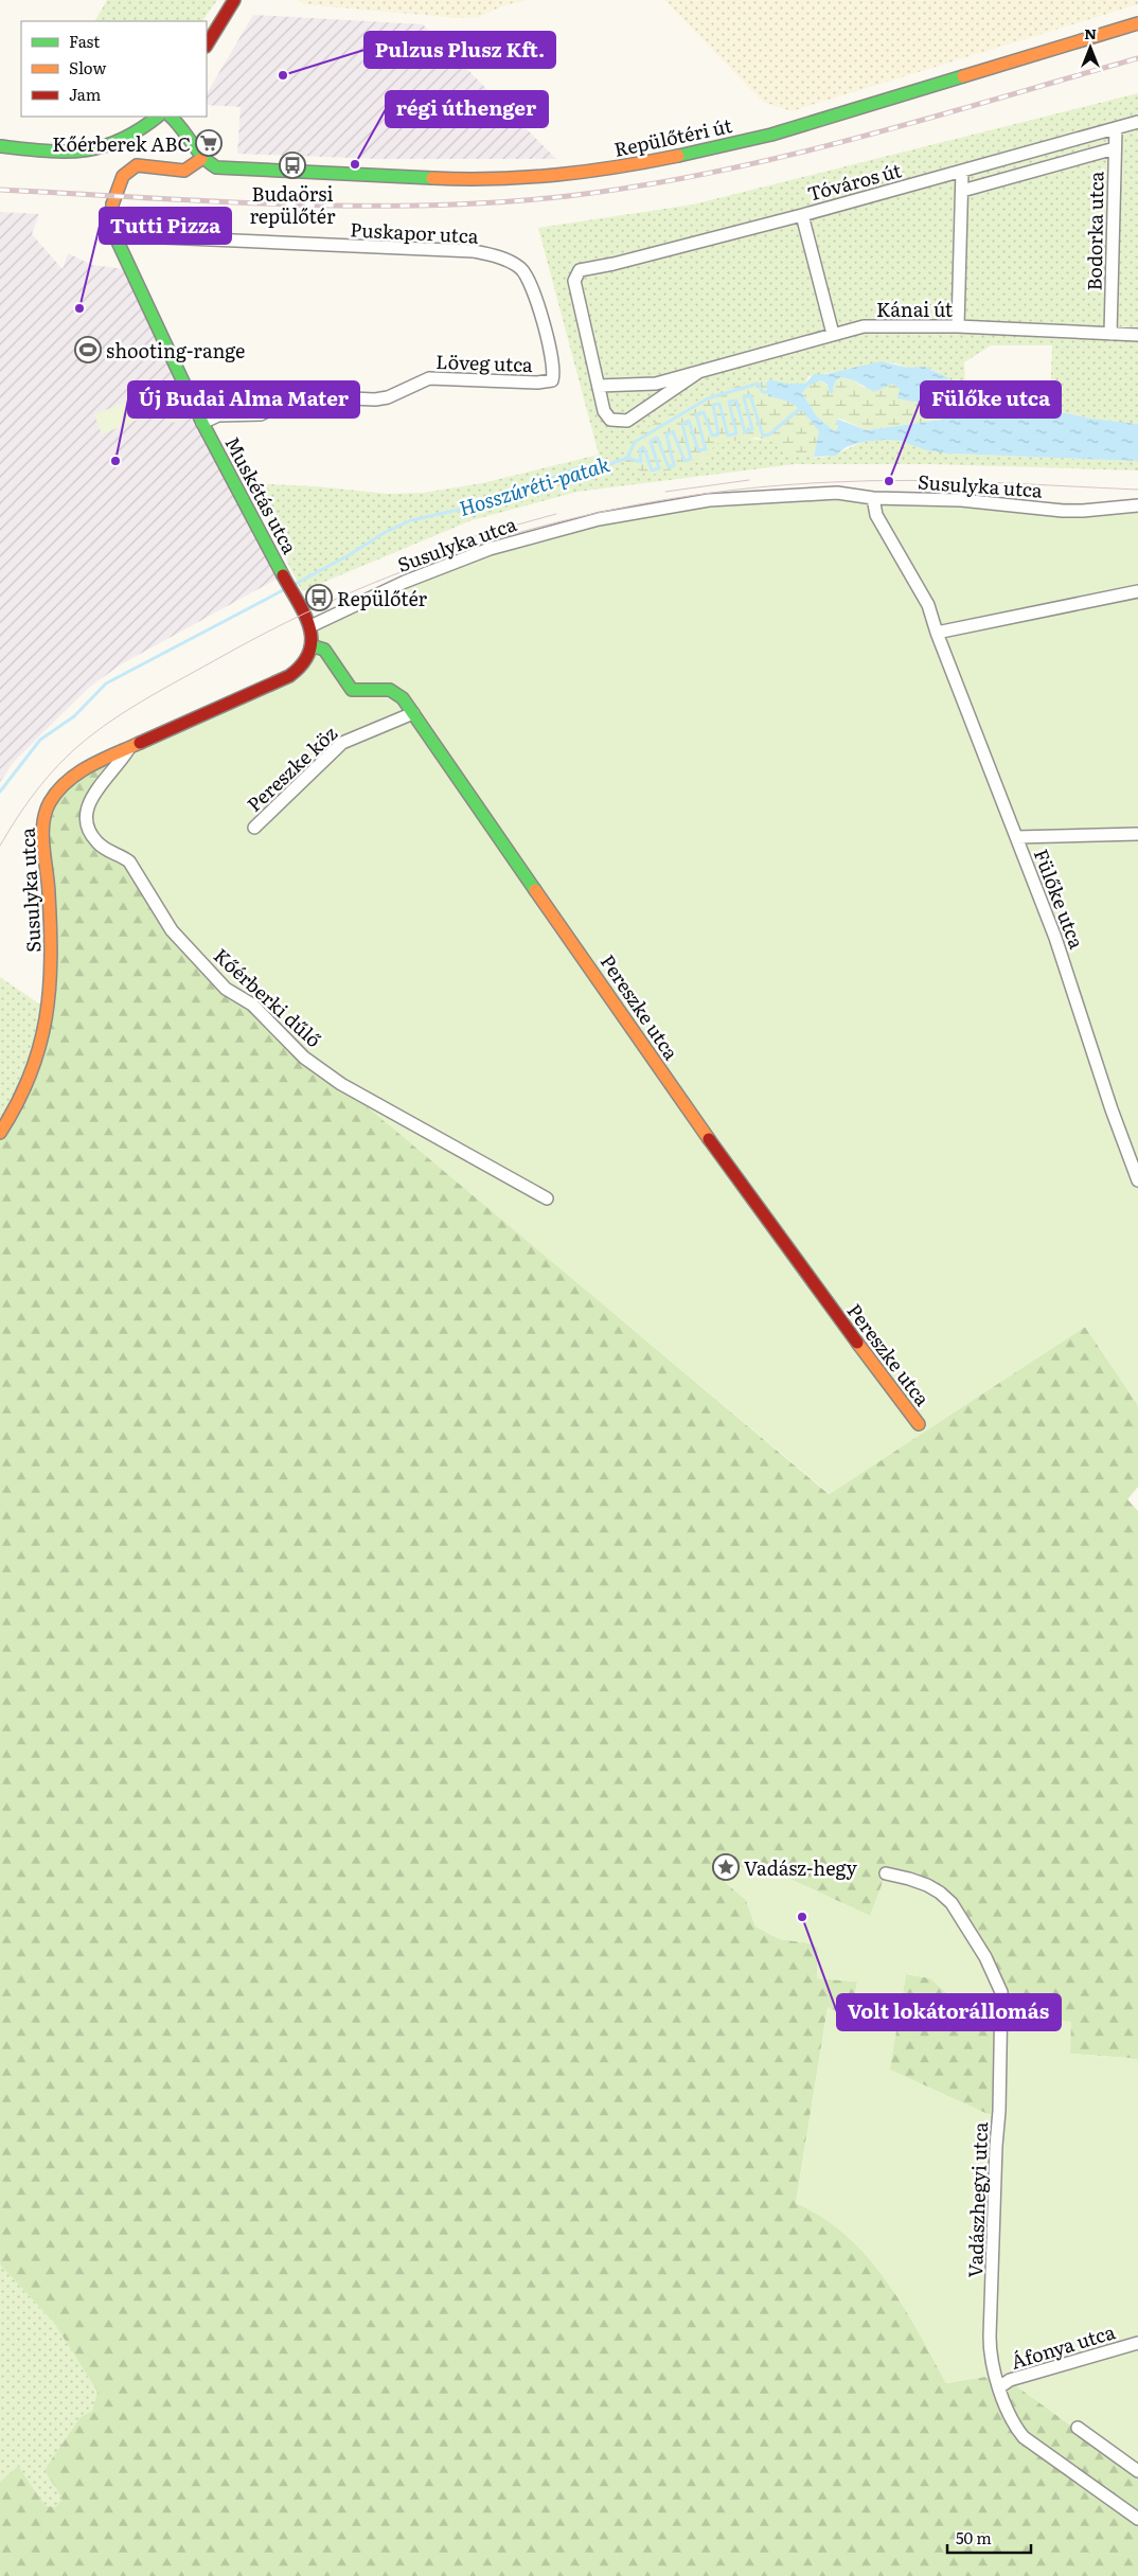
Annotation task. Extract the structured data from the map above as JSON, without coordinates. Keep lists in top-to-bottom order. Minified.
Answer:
{"streets":{"street":["Repülőtéri út","Tóváros út","Bodorka utca","Puskapor utca","Kánai út","Löveg utca","Susulyka utca","Muskétás utca","Pereszke köz","Fülőke utca","Kőérberki dűlő","Pereszke utca","Vadászhegyi utca","Áfonya utca"]},"crossings":[["Tóváros út","Bodorka utca"],["Tóváros út","Kánai út"],["Bodorka utca","Kánai út"],["Puskapor utca","Löveg utca"],["Puskapor utca","Muskétás utca"],["Löveg utca","Muskétás utca"],["Susulyka utca","Muskétás utca"],["Susulyka utca","Fülőke utca"],["Susulyka utca","Kőérberki dűlő"],["Susulyka utca","Pereszke utca"],["Pereszke köz","Pereszke utca"],["Vadászhegyi utca","Áfonya utca"]],"water":["Hosszúréti-patak"],"places":{"other":["Pulzus Plusz Kft.","régi úthenger","Tutti Pizza","Új Budai Alma Mater","Fülőke utca","Volt lokátorállomás"],"supermarket":["Kőérberek ABC"],"bus stop":["Budaörsi repülőtér","Repülőtér"],"sports":["shooting-range"],"place":["Vadász-hegy"]},"legend":["Fast","Slow","Jam"],"scale_bar":"50 m","north":"top"}
